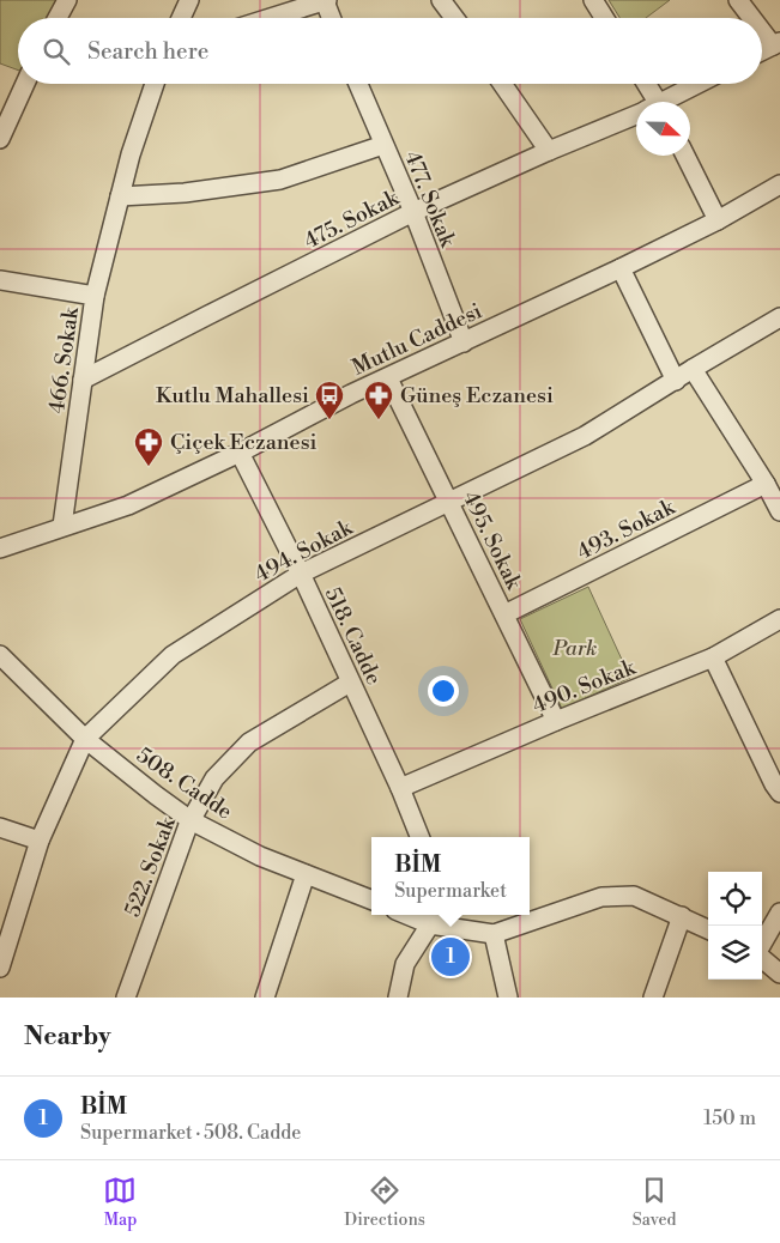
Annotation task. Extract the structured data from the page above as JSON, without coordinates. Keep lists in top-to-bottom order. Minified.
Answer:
{"streets":{"street":["477. Sokak","475. Sokak","Mutlu Caddesi","466. Sokak","493. Sokak","495. Sokak","494. Sokak","518. Cadde","490. Sokak","508. Cadde","522. Sokak"]},"crossings":[["477. Sokak","475. Sokak"],["477. Sokak","Mutlu Caddesi"],["475. Sokak","466. Sokak"],["Mutlu Caddesi","466. Sokak"],["Mutlu Caddesi","495. Sokak"],["Mutlu Caddesi","518. Cadde"],["493. Sokak","495. Sokak"],["495. Sokak","494. Sokak"],["495. Sokak","490. Sokak"],["494. Sokak","518. Cadde"],["494. Sokak","508. Cadde"],["518. Cadde","490. Sokak"],["518. Cadde","522. Sokak"],["508. Cadde","522. Sokak"]],"parks":["Park"],"places":{"bus stop":["Kutlu Mahallesi"],"pharmacy":["Güneş Eczanesi","Çiçek Eczanesi"]},"north":"right","page":{"search":"Search here","popup":["BİM","Supermarket"],"pins":"1","heading":"Nearby","list":[{"mark":"1","name":"BİM","note":"Supermarket · 508. Cadde","value":"150 m"}],"nav":["Map","Directions","Saved"]}}
